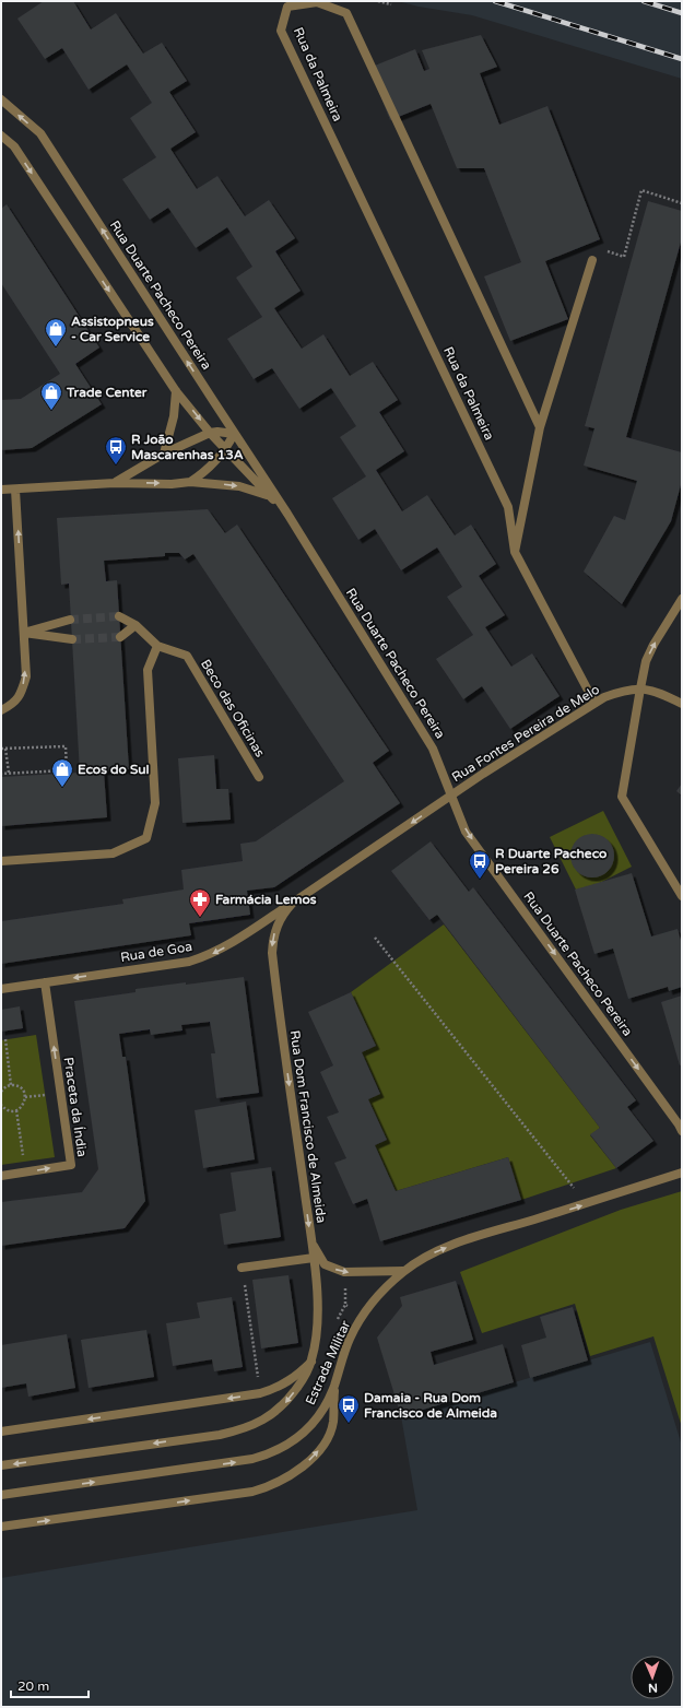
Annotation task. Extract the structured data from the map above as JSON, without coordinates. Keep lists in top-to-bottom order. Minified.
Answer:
{"streets":{"street":["Rua da Palmeira","Rua Duarte Pacheco Pereira","Beco das Oficinas","Rua Fontes Pereira de Melo","Rua de Goa","Praceta da Índia","Rua Dom Francisco de Almeida","Estrada Militar"]},"crossings":[["Rua da Palmeira","Rua Fontes Pereira de Melo"],["Rua Duarte Pacheco Pereira","Rua Fontes Pereira de Melo"],["Rua Duarte Pacheco Pereira","Rua de Goa"],["Rua Fontes Pereira de Melo","Rua de Goa"],["Rua de Goa","Praceta da Índia"],["Rua de Goa","Rua Dom Francisco de Almeida"],["Rua Dom Francisco de Almeida","Estrada Militar"]],"one_way":["Rua de Goa","Praceta da Índia","Rua Dom Francisco de Almeida"],"places":{"shop":["Assistopneus - Car Service","Trade Center","Ecos do Sul"],"bus stop":["R João Mascarenhas 13A","R Duarte Pacheco Pereira 26","Damaia - Rua Dom Francisco de Almeida"],"pharmacy":["Farmácia Lemos"]},"scale_bar":"20 m","north":"bottom"}
